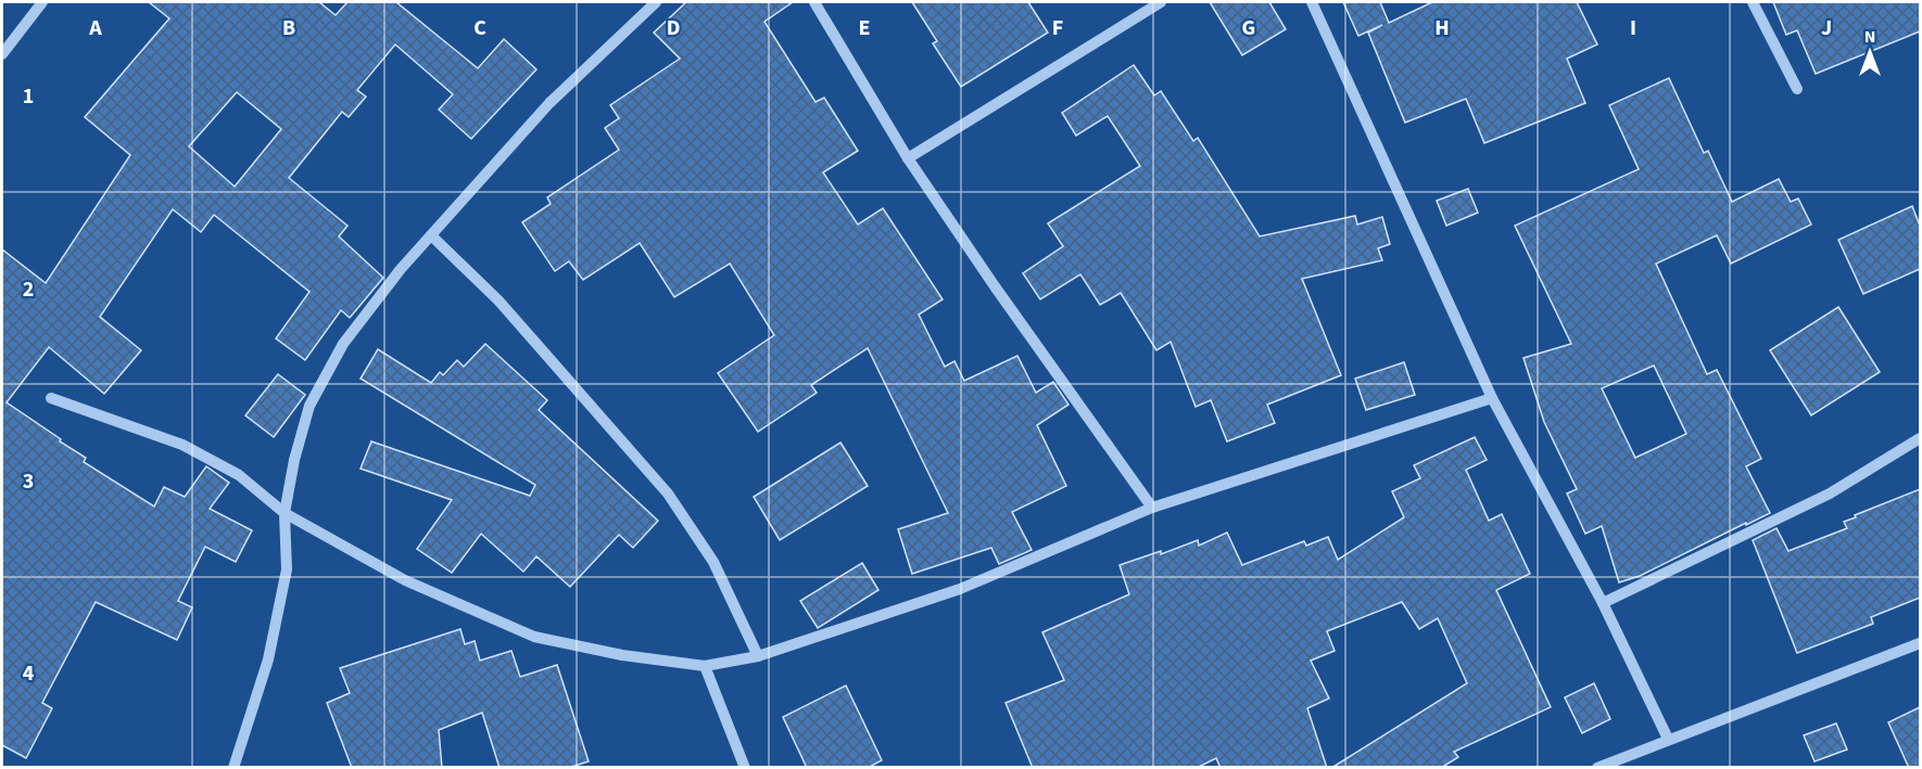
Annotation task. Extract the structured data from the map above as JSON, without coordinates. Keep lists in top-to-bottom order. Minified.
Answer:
{"north":"top","grid":{"columns":["A","B","C","D","E","F","G","H","I","J"],"rows":["1","2","3","4"]}}
